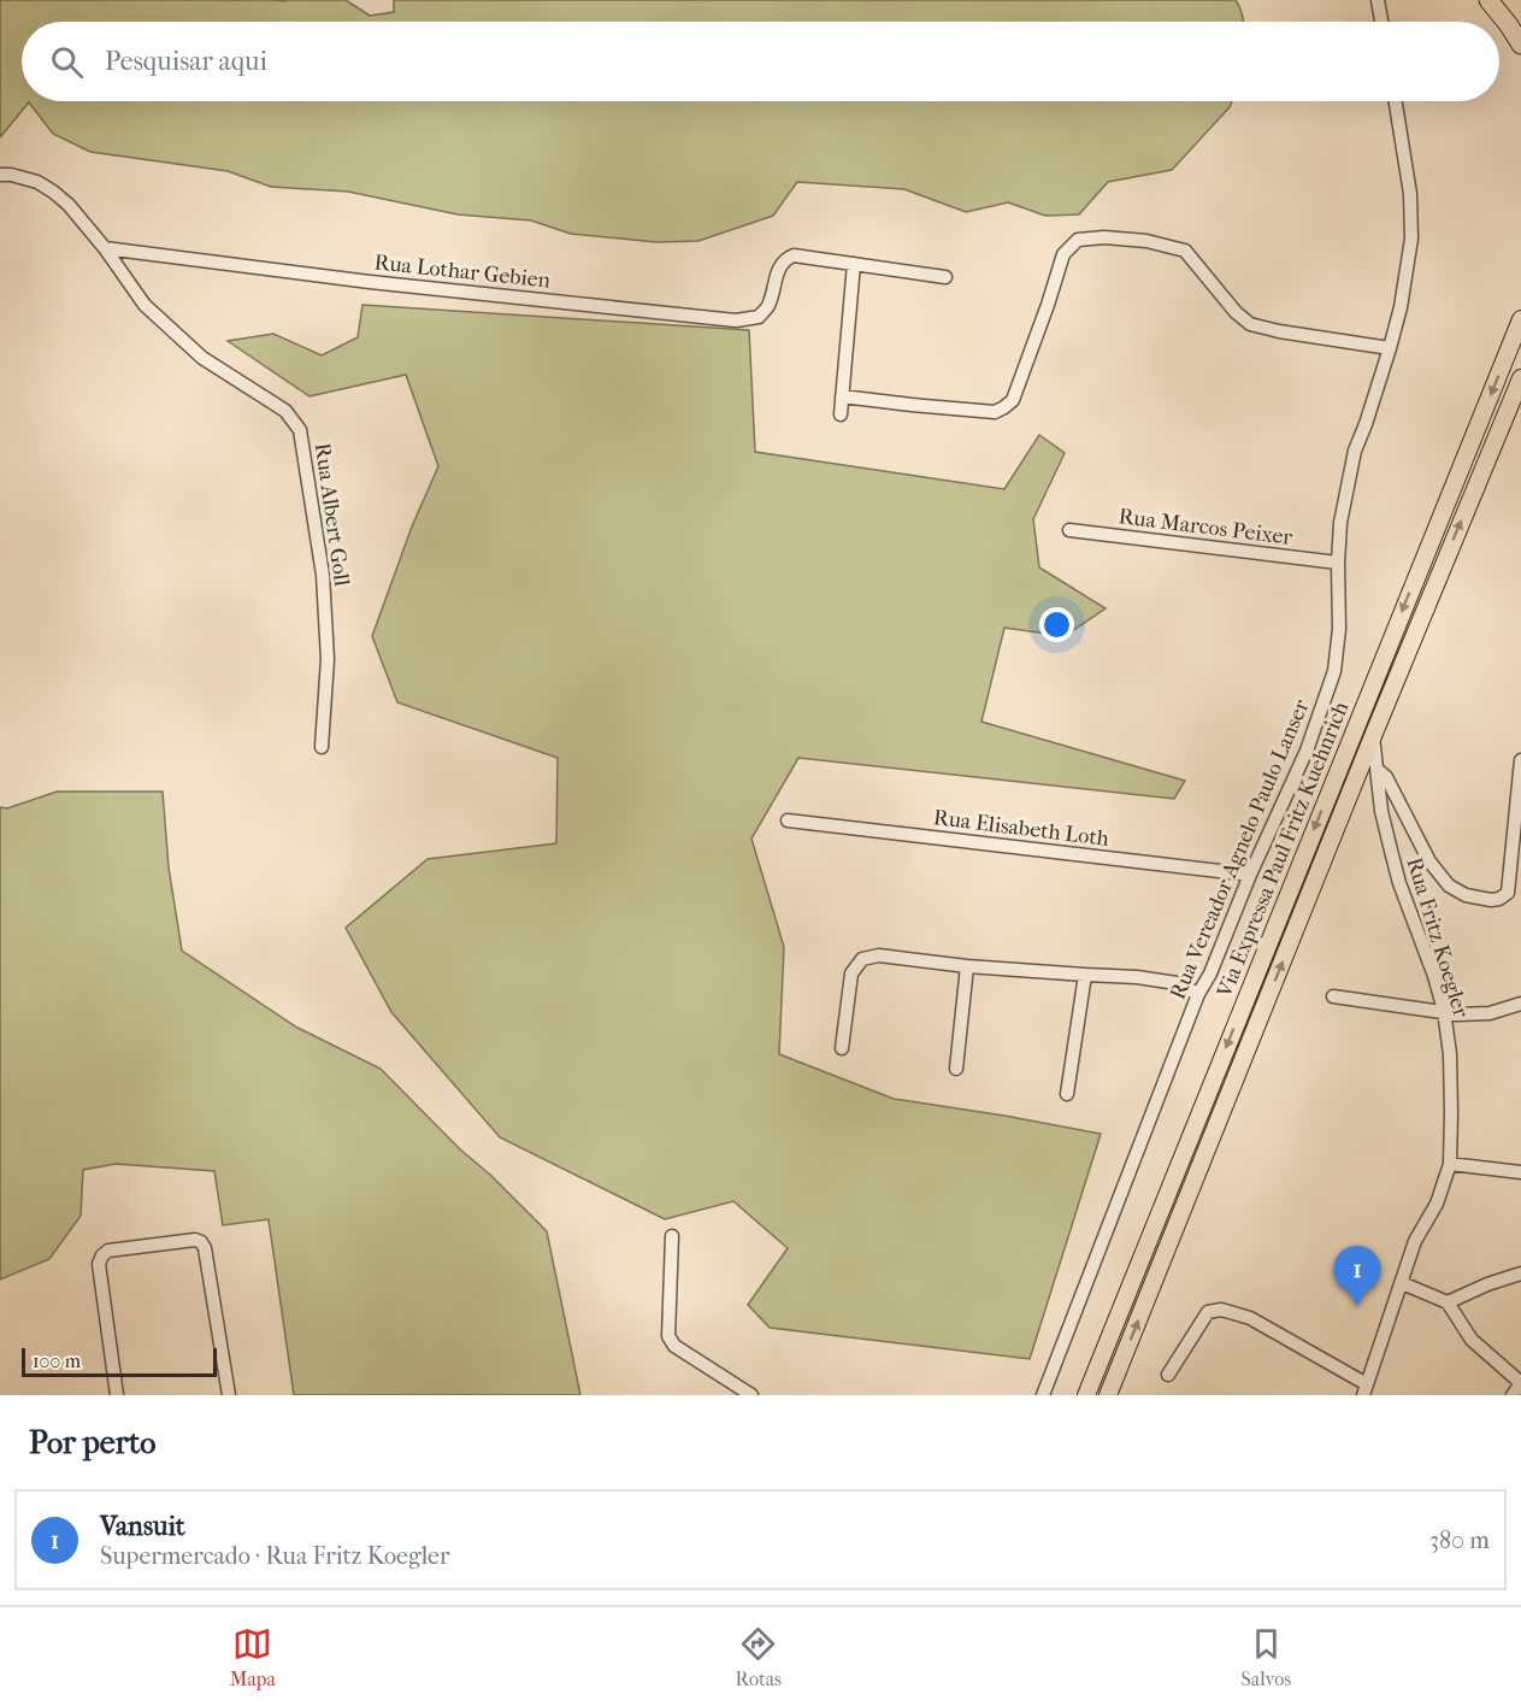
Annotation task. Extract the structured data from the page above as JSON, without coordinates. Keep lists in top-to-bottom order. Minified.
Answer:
{"streets":{"main road":["Via Expressa Paul Fritz Kuehnrich"],"street":["Rua Lothar Gebien","Rua Albert Goll","Rua Marcos Peixer","Rua Elisabeth Loth","Rua Vereador Agnelo Paulo Lanser","Rua Fritz Koegler"]},"crossings":[["Rua Lothar Gebien","Rua Albert Goll"],["Rua Marcos Peixer","Rua Vereador Agnelo Paulo Lanser"],["Rua Elisabeth Loth","Rua Vereador Agnelo Paulo Lanser"],["Via Expressa Paul Fritz Kuehnrich","Rua Fritz Koegler"]],"scale_bar":"100 m","page":{"search":"Pesquisar aqui","pins":"1","scale":"100 m","heading":"Por perto","list":[{"mark":"1","name":"Vansuit","note":"Supermercado · Rua Fritz Koegler","value":"380 m"}],"nav":["Mapa","Rotas","Salvos"]}}
